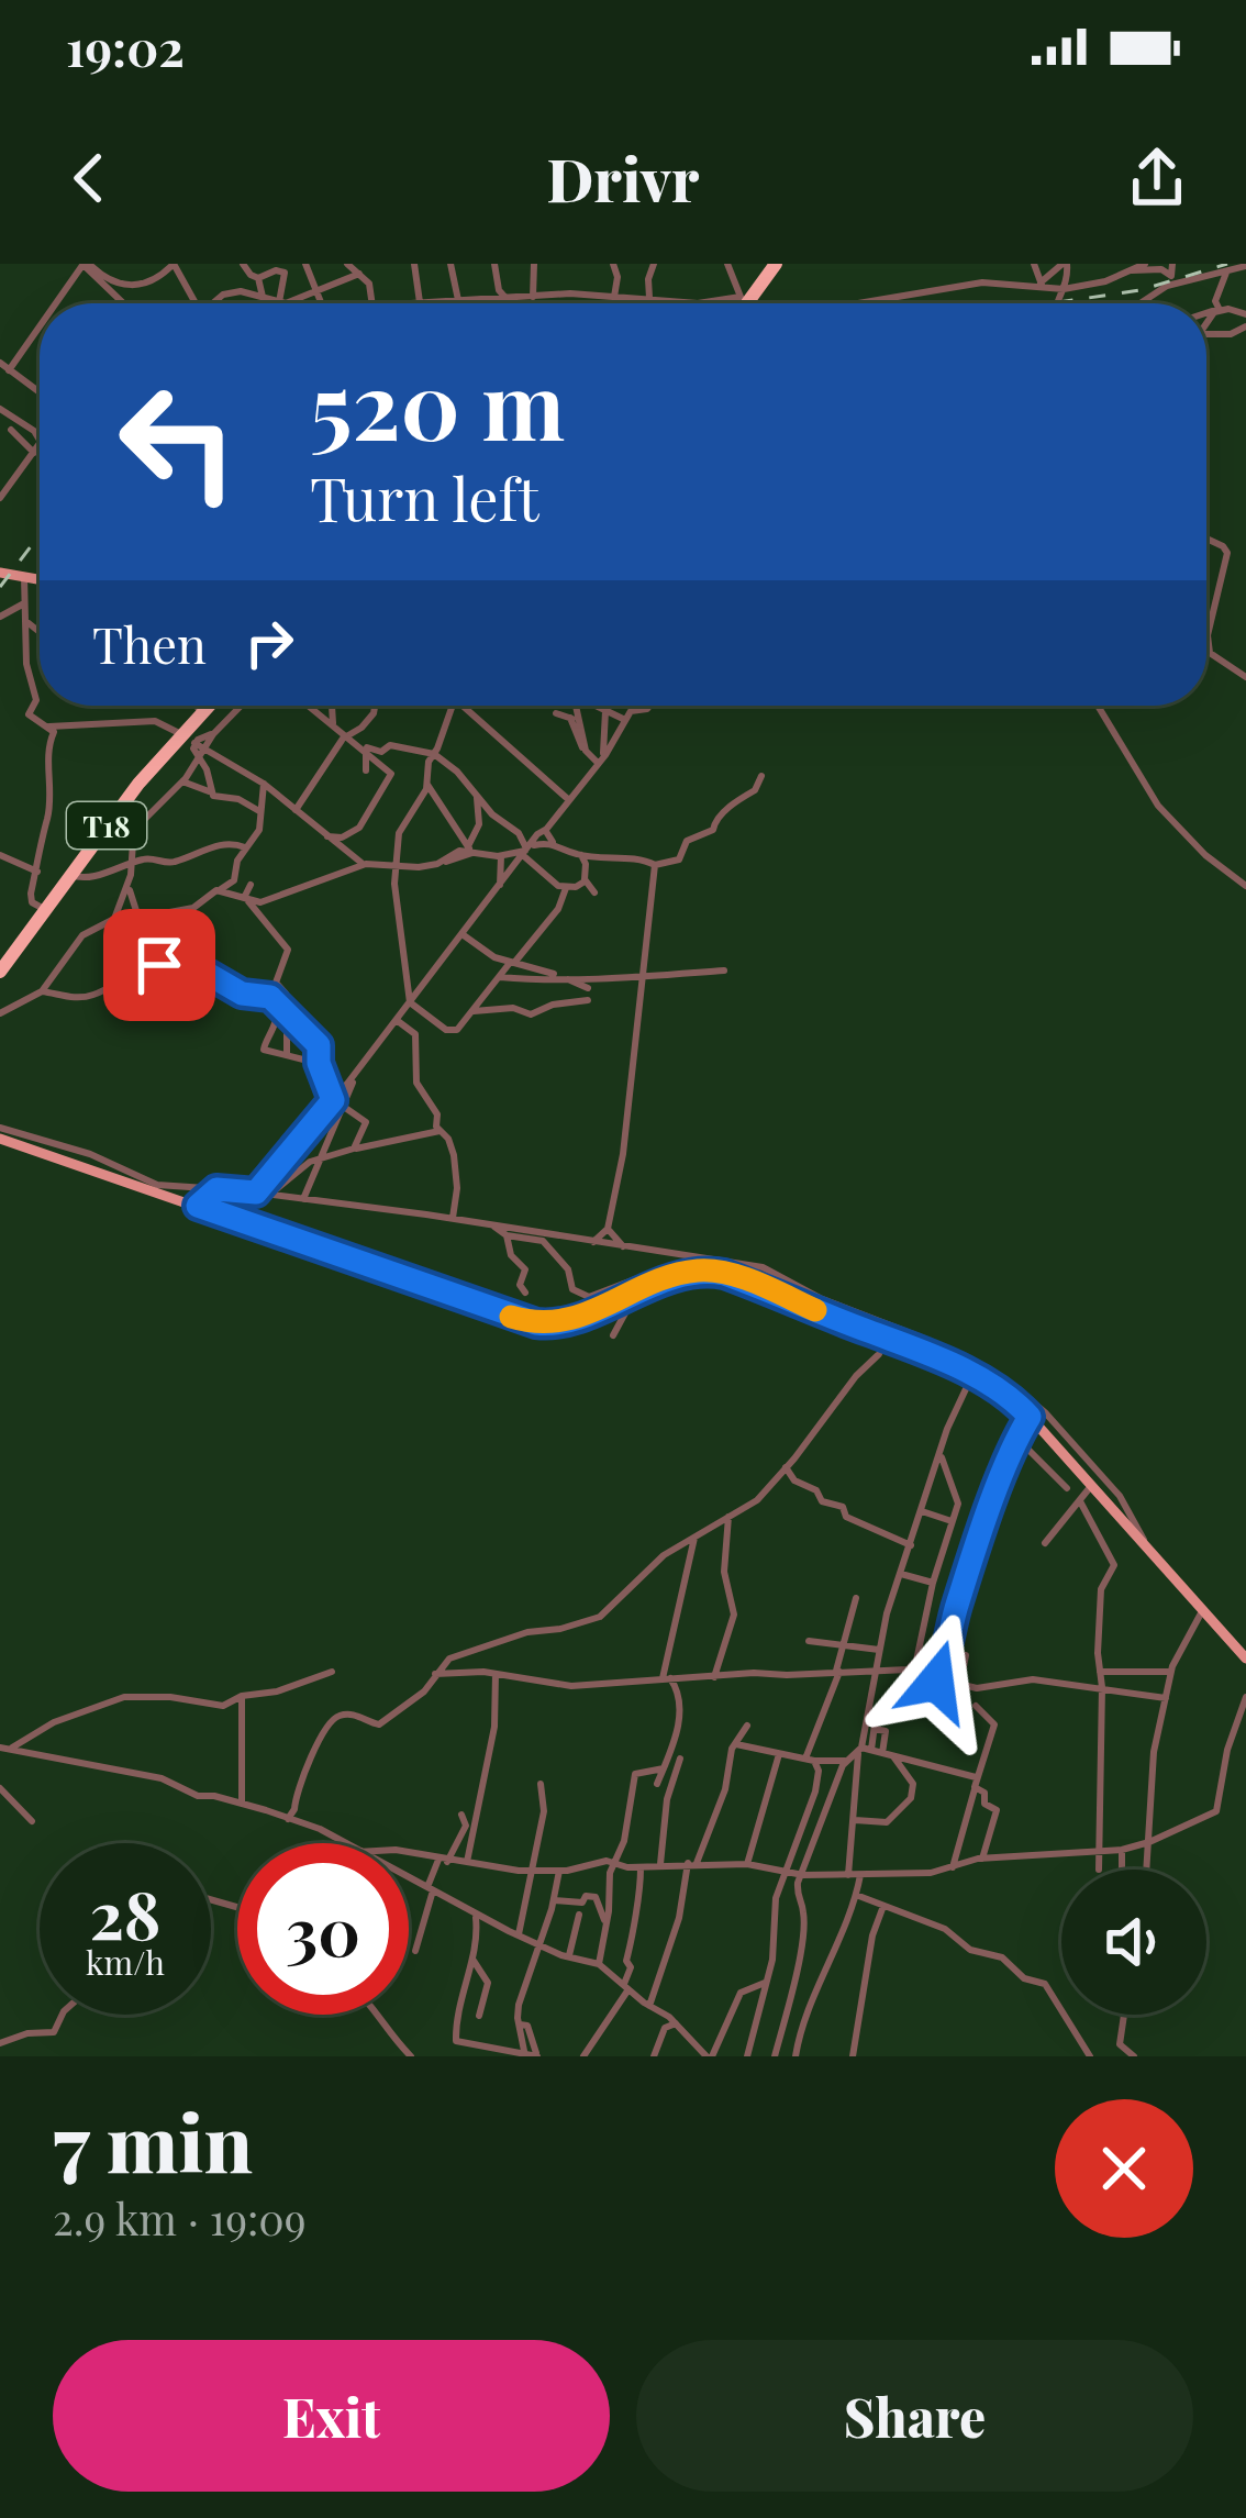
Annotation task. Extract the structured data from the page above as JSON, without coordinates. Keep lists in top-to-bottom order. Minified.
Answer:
{"streets":{"highway":["T18"]},"page":{"status":"19:02","header":"Drivr","turn":["520 m","Turn left"],"then":"Then","speed":"28 km/h","limit":"30","heading":["7 min","2.9 km · 19:09"],"buttons":["Exit","Share"]}}
